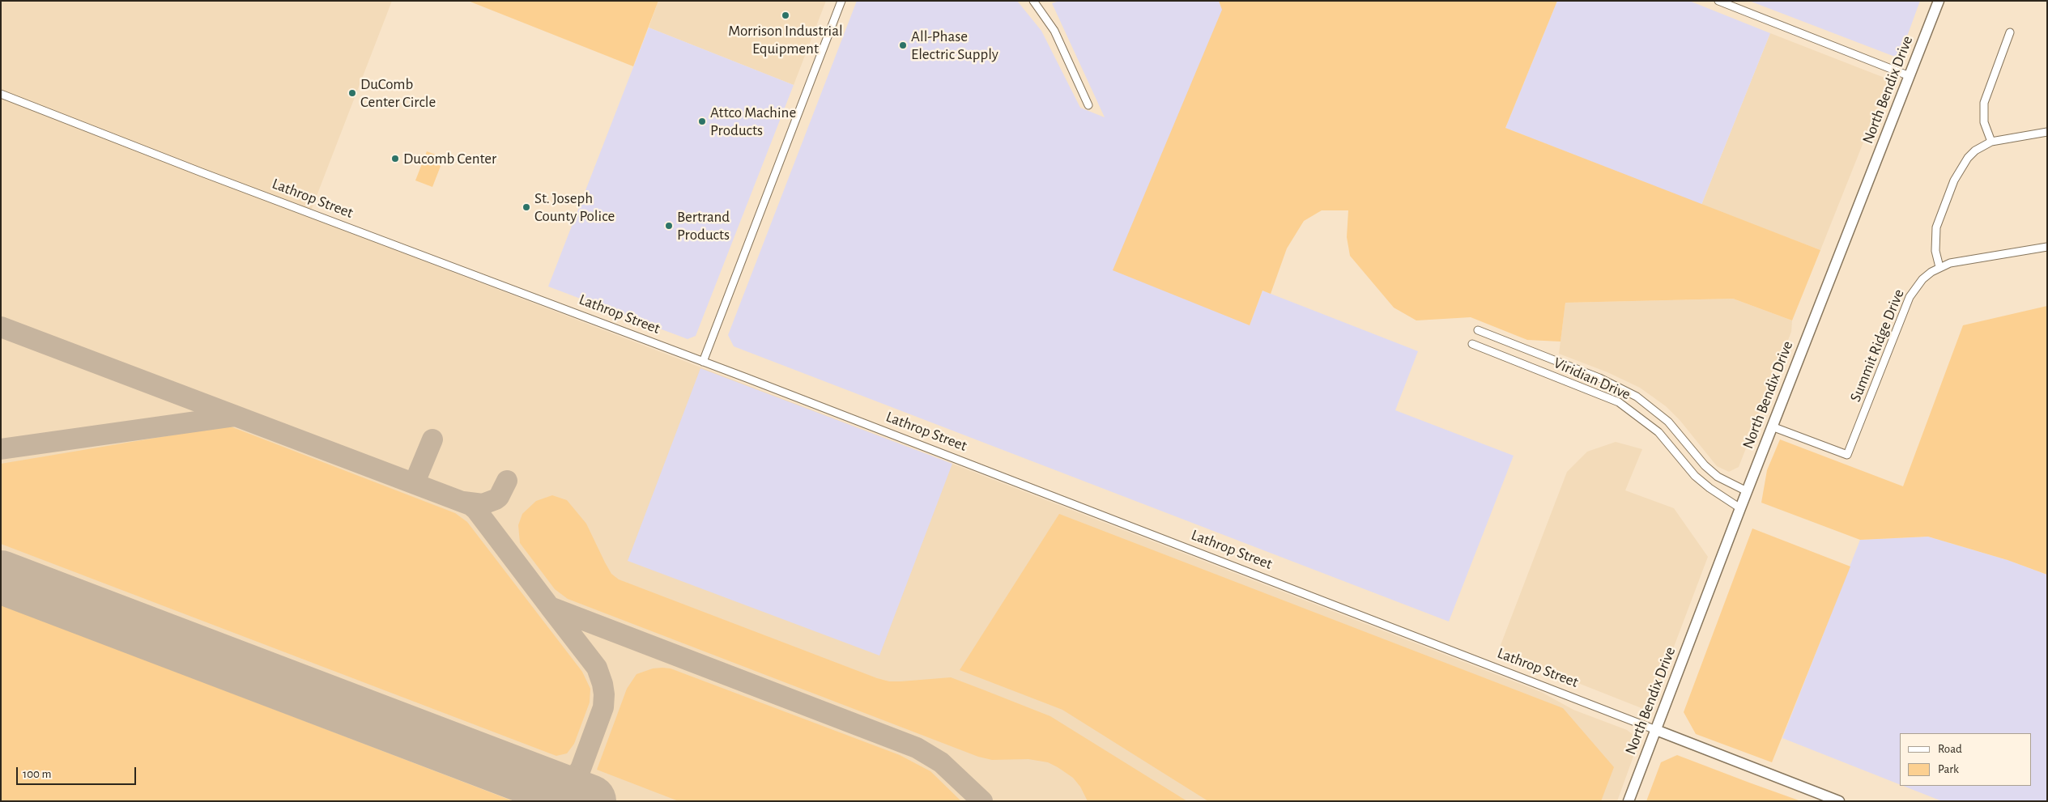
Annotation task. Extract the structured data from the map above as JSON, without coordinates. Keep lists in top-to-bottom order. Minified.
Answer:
{"streets":{"street":["North Bendix Drive","Lathrop Street","Summit Ridge Drive","Viridian Drive"]},"crossings":[["North Bendix Drive","Lathrop Street"],["North Bendix Drive","Summit Ridge Drive"],["North Bendix Drive","Viridian Drive"]],"places":["Morrison Industrial Equipment","All-Phase Electric Supply","DuComb Center Circle","Attco Machine Products","Ducomb Center","St. Joseph County Police","Bertrand Products"],"legend":["Road","Park"],"scale_bar":"100 m"}
